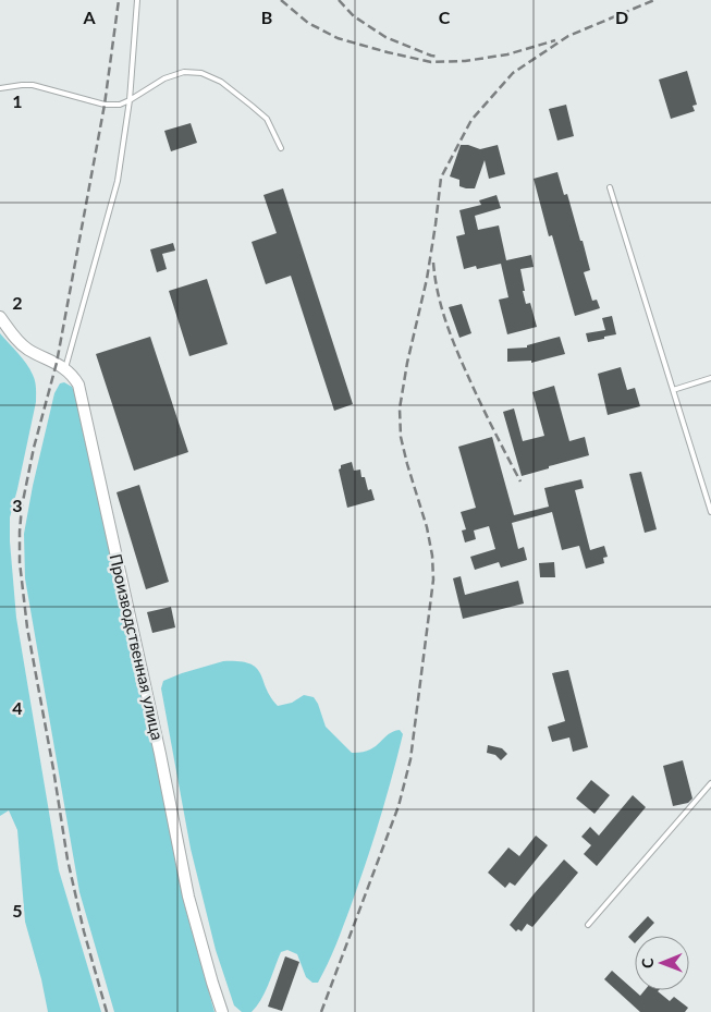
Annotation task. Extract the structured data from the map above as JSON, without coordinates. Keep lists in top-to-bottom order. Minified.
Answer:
{"streets":{"street":["Производственная улица"]},"north":"left","grid":{"columns":["A","B","C","D"],"rows":["1","2","3","4","5"]}}
